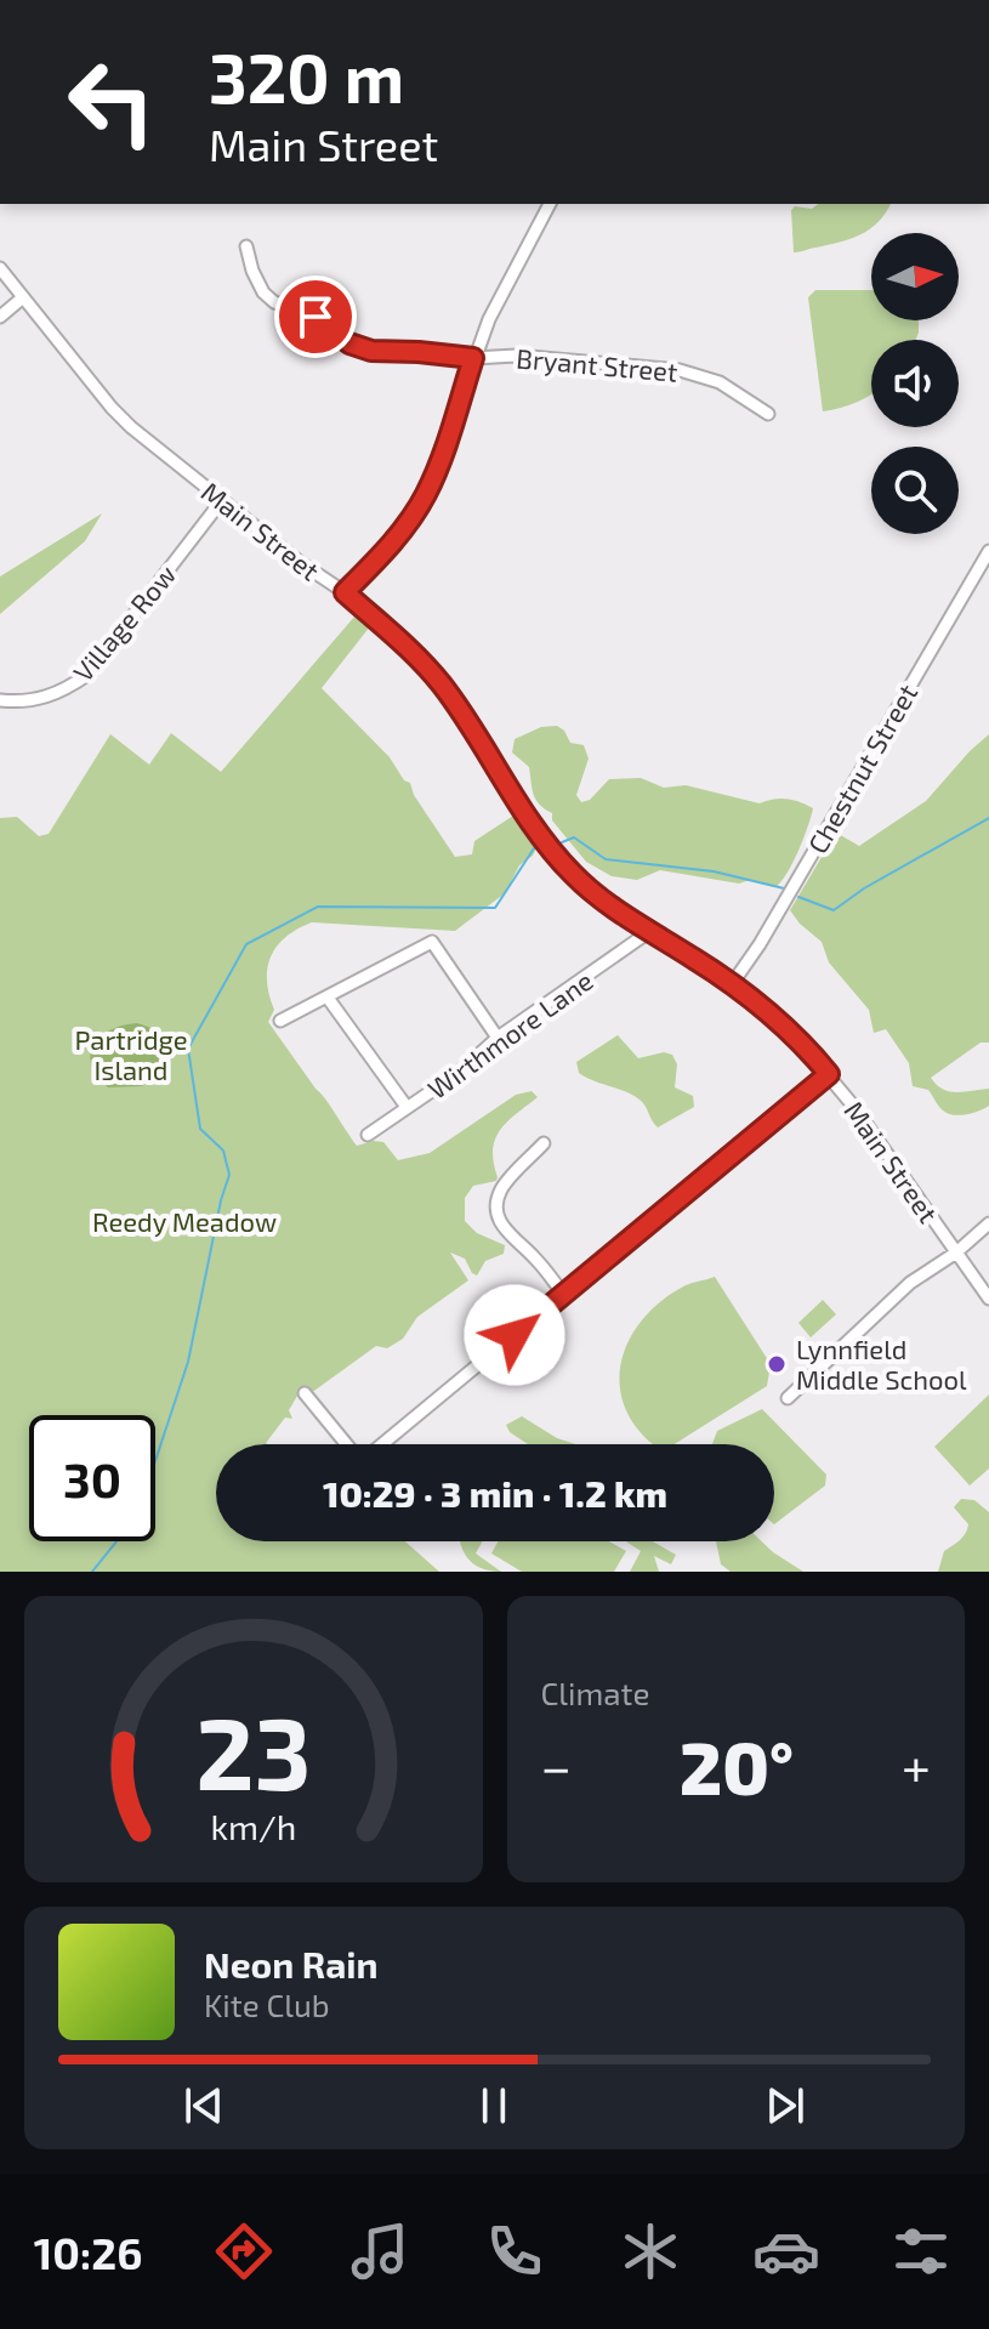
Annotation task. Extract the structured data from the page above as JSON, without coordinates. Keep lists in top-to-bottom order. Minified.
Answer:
{"streets":{"street":["Bryant Street","Main Street","Village Row","Chestnut Street","Wirthmore Lane"]},"crossings":[["Main Street","Village Row"],["Main Street","Chestnut Street"],["Main Street","Wirthmore Lane"]],"parks":["Partridge Island","Reedy Meadow"],"places":["Lynnfield Middle School"],"north":"right","page":{"turn":["320 m","Main Street"],"limit":"30","trip":"10:29 · 3 min · 1.2 km","tile":"Climate","heat":["−","20°","+"],"song":["Neon Rain","Kite Club"],"tabs":"10:26","gauge":["23","km/h"]}}
